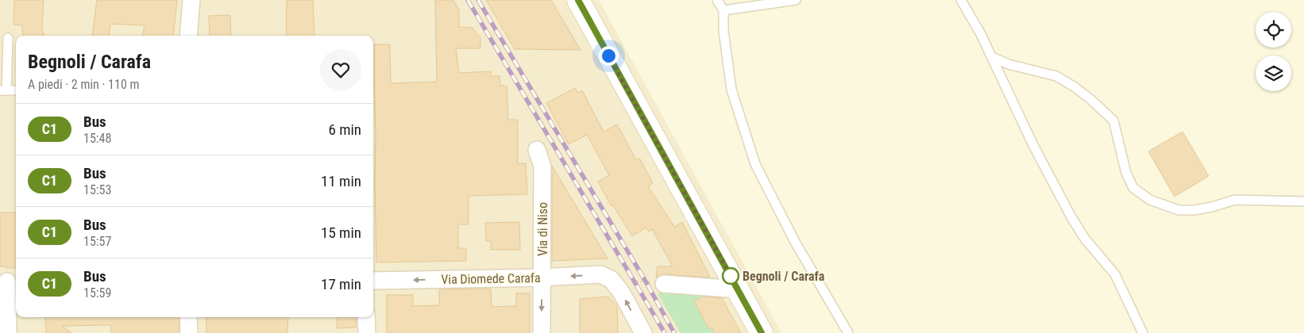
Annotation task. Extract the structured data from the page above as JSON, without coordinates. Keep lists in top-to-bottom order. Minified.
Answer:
{"streets":{"street":["Via di Niso","Via Diomede Carafa"]},"crossings":[["Via di Niso","Via Diomede Carafa"]],"one_way":["Via Diomede Carafa"],"places":["Begnoli / Carafa"],"lines":["bus line C1"],"page":{"heading":["Begnoli / Carafa","A piedi · 2 min · 110 m"],"list":[{"mark":"C1","name":"Bus","note":"15:48","value":"6 min"},{"mark":"C1","name":"Bus","note":"15:53","value":"11 min"},{"mark":"C1","name":"Bus","note":"15:57","value":"15 min"},{"mark":"C1","name":"Bus","note":"15:59","value":"17 min"}]}}
